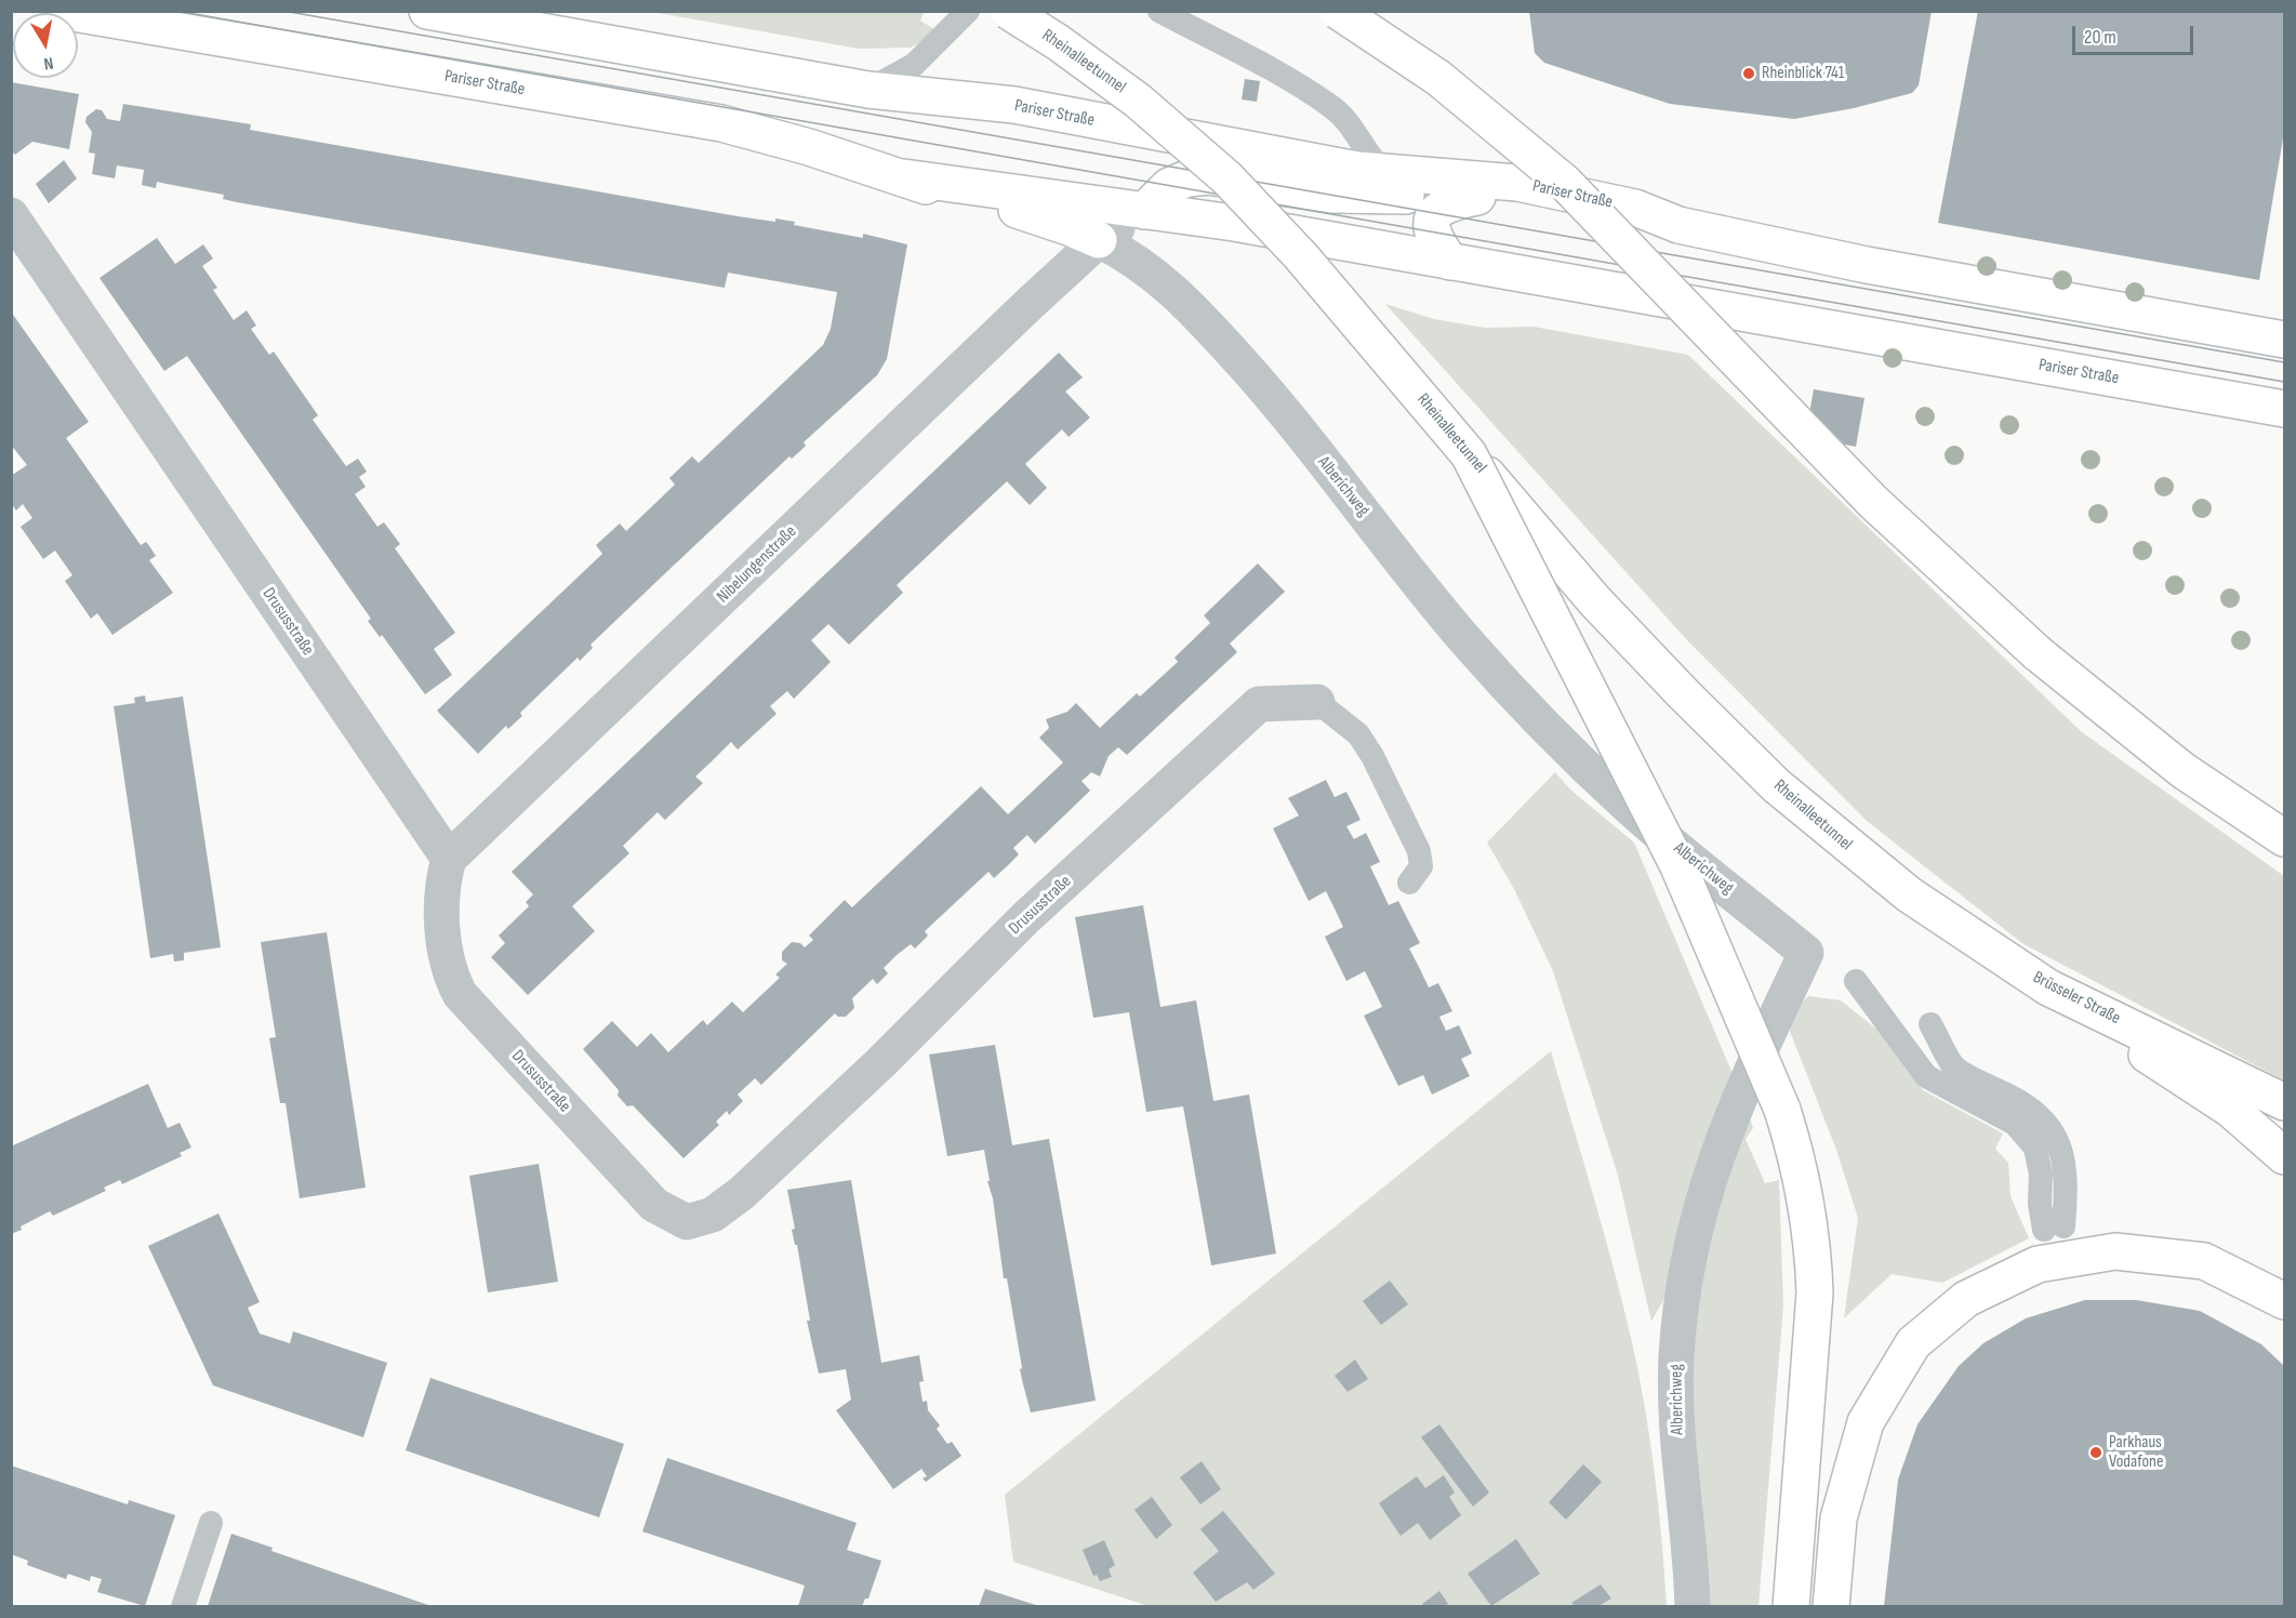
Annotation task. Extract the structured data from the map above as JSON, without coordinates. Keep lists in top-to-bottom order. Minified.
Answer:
{"streets":{"main road":["Rheinalleetunnel","Pariser Straße","Brüsseler Straße"],"street":["Alberichweg","Nibelungenstraße","Drususstraße"]},"crossings":[["Rheinalleetunnel","Brüsseler Straße"],["Pariser Straße","Alberichweg"],["Pariser Straße","Nibelungenstraße"],["Alberichweg","Nibelungenstraße"],["Nibelungenstraße","Drususstraße"]],"places":["Rheinblick 741","Parkhaus Vodafone"],"scale_bar":"20 m","north":"bottom"}
